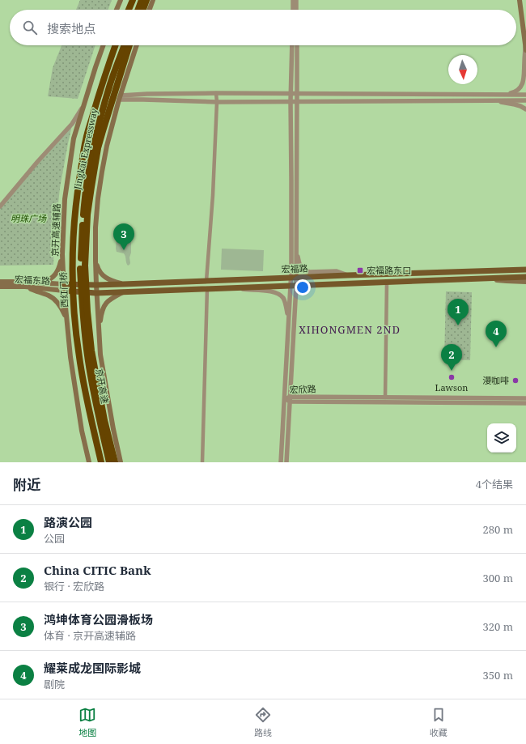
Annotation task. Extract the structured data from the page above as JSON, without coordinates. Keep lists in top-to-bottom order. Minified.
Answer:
{"streets":{"highway":["Jingkai Expressway","西红门桥","京开高速"],"main road":["京开高速辅路","宏福路","宏福东路"],"street":["宏欣路"]},"crossings":[["Jingkai Expressway","西红门桥"],["京开高速辅路","宏福路"],["京开高速辅路","宏福东路"],["宏福路","宏福东路"],["西红门桥","京开高速"]],"districts":["XIHONGMEN 2ND"],"parks":["明珠广场"],"places":{"transit":["宏福路东口"],"other":["Lawson","漫咖啡"]},"north":"bottom","page":{"search":"搜索地点","pins":["3","1","4","2"],"heading":["附近","4个结果"],"list":[{"mark":"1","name":"路演公园","note":"公园","value":"280 m"},{"mark":"2","name":"China CITIC Bank","note":"银行 · 宏欣路","value":"300 m"},{"mark":"3","name":"鸿坤体育公园滑板场","note":"体育 · 京开高速辅路","value":"320 m"},{"mark":"4","name":"耀莱成龙国际影城","note":"剧院","value":"350 m"}],"nav":["地图","路线","收藏"]}}
